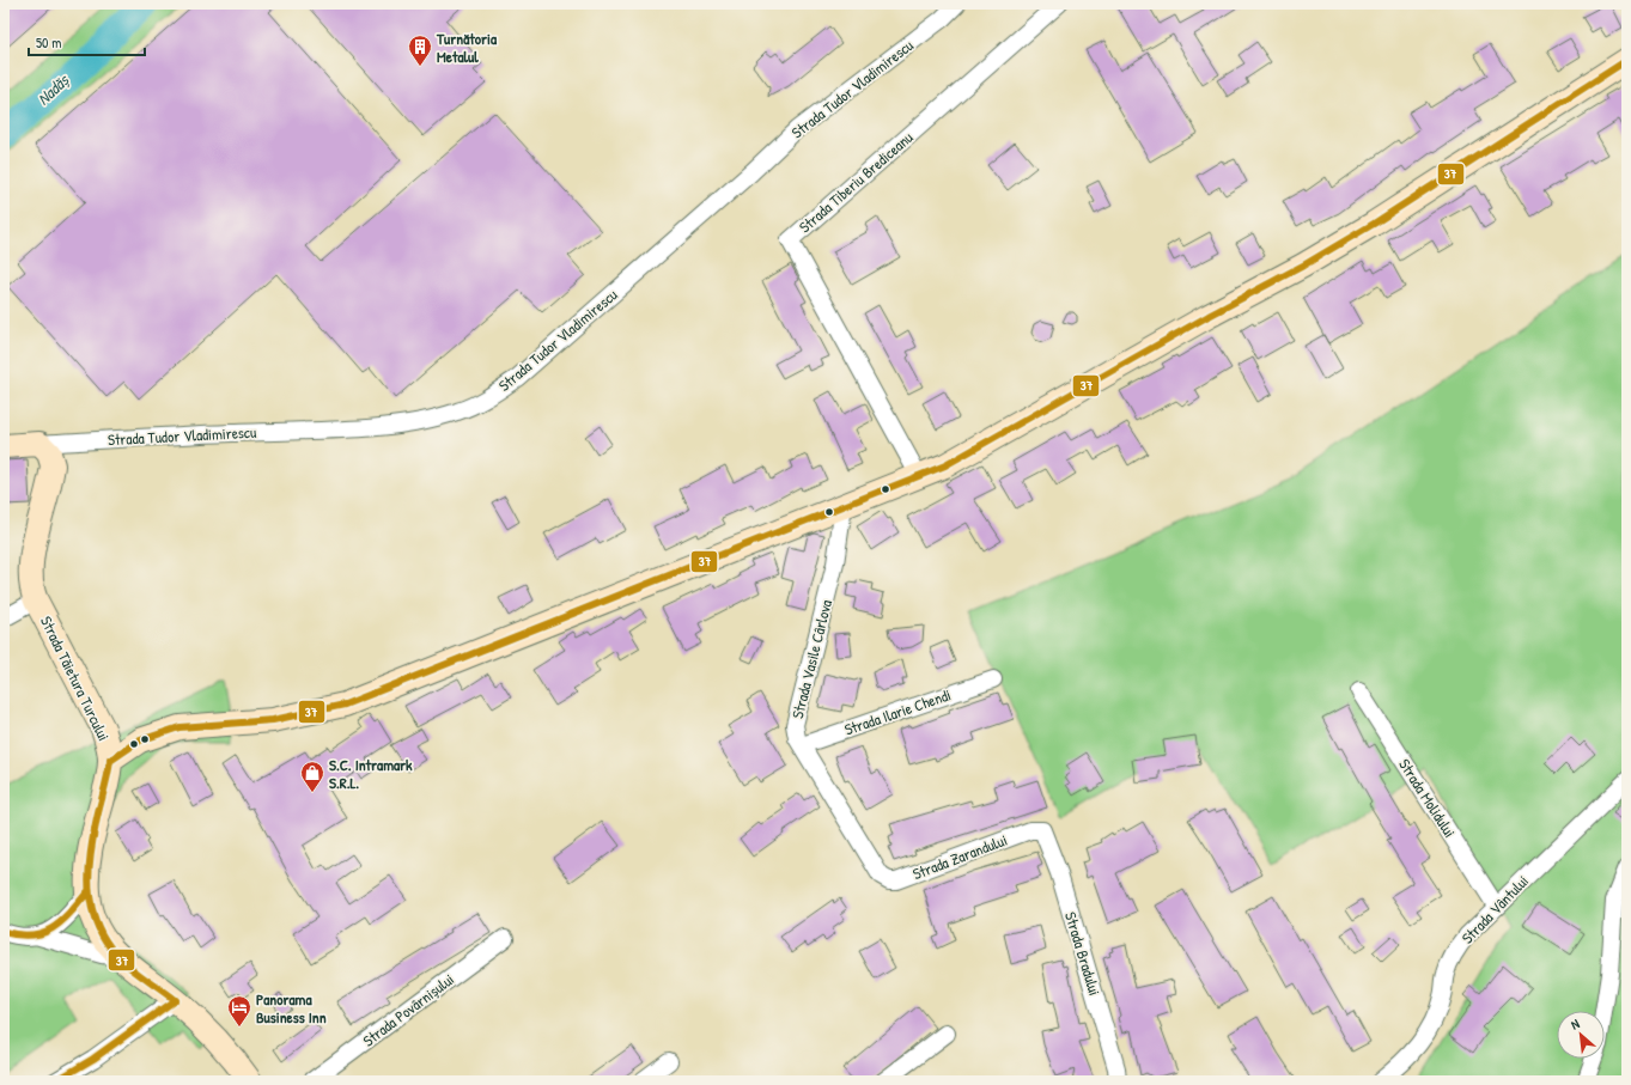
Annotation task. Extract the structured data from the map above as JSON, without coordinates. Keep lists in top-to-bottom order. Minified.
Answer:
{"streets":{"street":["Strada Tudor Vladimirescu","Strada Tiberiu Brediceanu","Strada Vasile Cârlova","Strada Tăietura Turcului","Strada Ilarie Chendi","Strada Molidului","Strada Zarandului","Strada Vântului","Strada Bradului","Strada Povârnișului"]},"crossings":[["Strada Tudor Vladimirescu","Strada Tăietura Turcului"],["Strada Vasile Cârlova","Strada Ilarie Chendi"],["Strada Vasile Cârlova","Strada Zarandului"],["Strada Molidului","Strada Vântului"],["Strada Zarandului","Strada Bradului"]],"water":["Nadăș"],"places":{"building":["Turnătoria Metalul"],"shop":["S.C. Intramark S.R.L."],"hotel":["Panorama Business Inn"]},"lines":["transit line 37"],"scale_bar":"50 m","north":"top left"}
